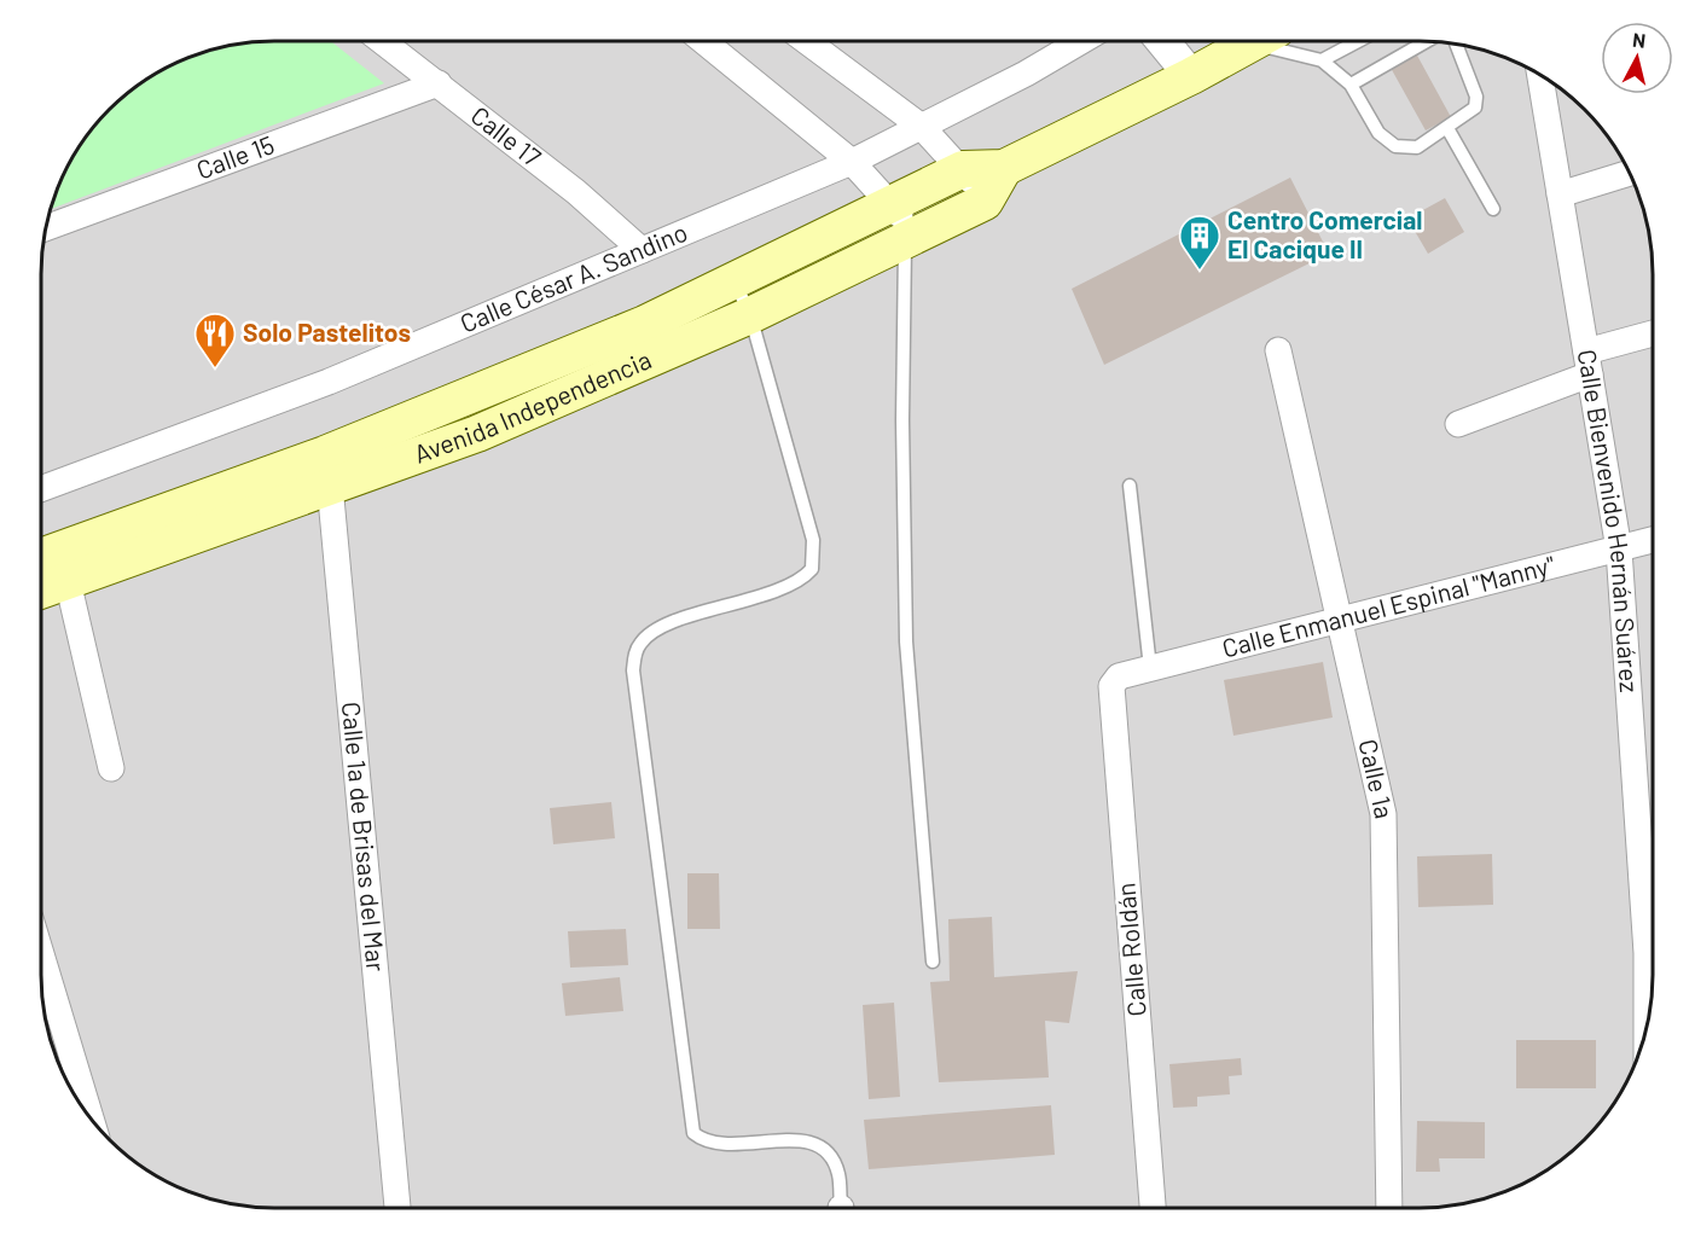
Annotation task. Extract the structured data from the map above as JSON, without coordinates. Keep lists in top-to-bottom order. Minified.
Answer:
{"streets":{"main road":["Avenida Independencia"],"street":["Calle 17","Calle 15","Calle César A. Sandino","Calle Bienvenido Hernán Suárez","Calle Enmanuel Espinal \"Manny\"","Calle 1a","Calle 1a de Brisas del Mar","Calle Roldán"]},"crossings":[["Calle 17","Calle 15"],["Calle 17","Calle César A. Sandino"],["Avenida Independencia","Calle 1a de Brisas del Mar"],["Calle Bienvenido Hernán Suárez","Calle Enmanuel Espinal \"Manny\""],["Calle Enmanuel Espinal \"Manny\"","Calle 1a"],["Calle Enmanuel Espinal \"Manny\"","Calle Roldán"]],"places":{"building":["Centro Comercial El Cacique II"],"restaurant":["Solo Pastelitos"]},"north":"top"}
